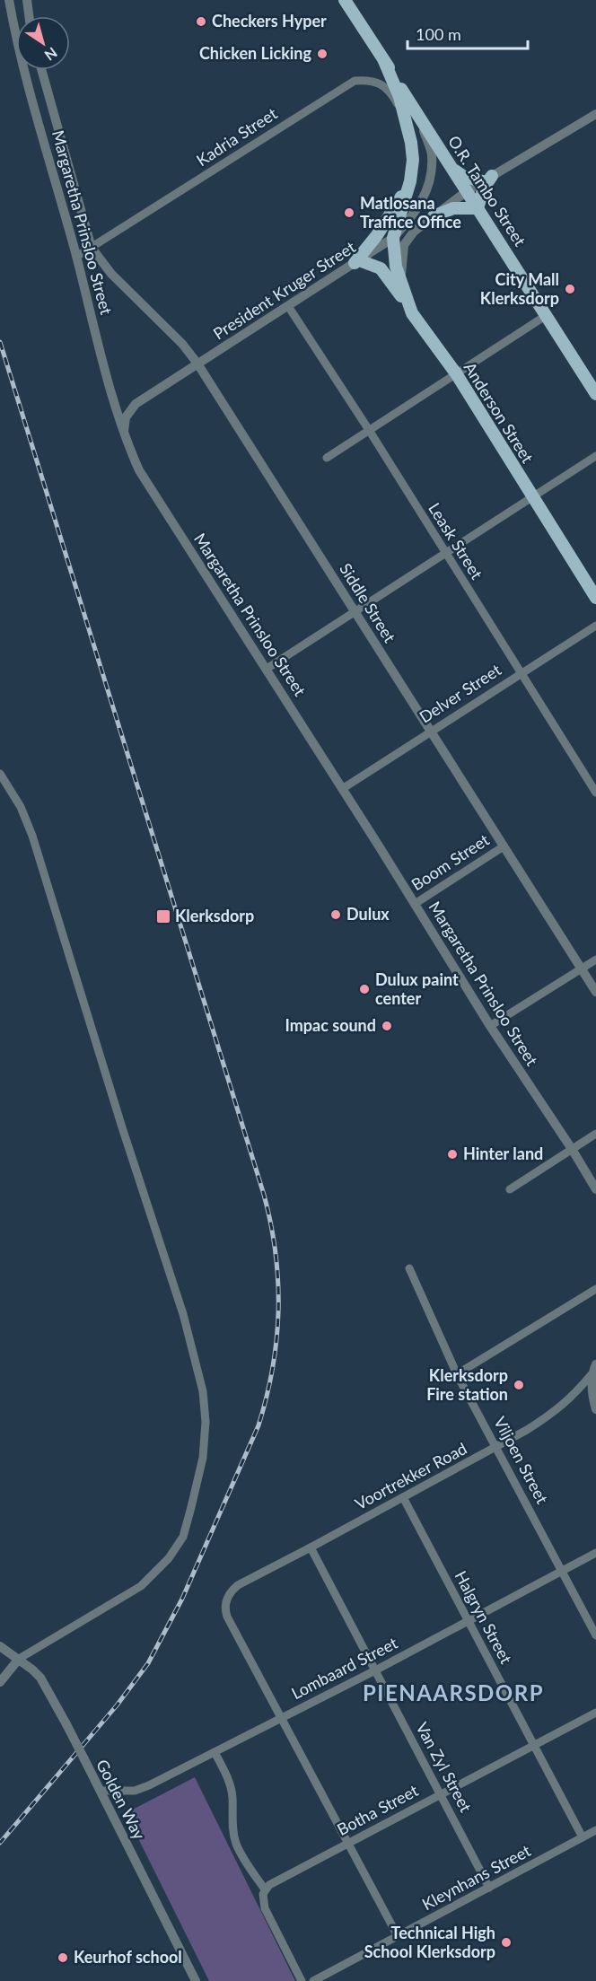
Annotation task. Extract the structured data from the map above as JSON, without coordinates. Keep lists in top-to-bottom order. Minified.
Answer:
{"streets":{"main road":["O.R. Tambo Street","Anderson Street"],"street":["Kadria Street","Margaretha Prinsloo Street","President Kruger Street","Leask Street","Siddle Street","Delver Street","Boom Street","Viljoen Street","Voortrekker Road","Halgryn Street","Lombaard Street","Van Zyl Street","Golden Way","Botha Street","Kleynhans Street"]},"crossings":[["Kadria Street","O.R. Tambo Street"],["Kadria Street","Margaretha Prinsloo Street"],["Kadria Street","Siddle Street"],["O.R. Tambo Street","President Kruger Street"],["O.R. Tambo Street","Anderson Street"],["Margaretha Prinsloo Street","President Kruger Street"],["Margaretha Prinsloo Street","Siddle Street"],["Margaretha Prinsloo Street","Delver Street"],["Margaretha Prinsloo Street","Boom Street"],["President Kruger Street","Anderson Street"],["President Kruger Street","Leask Street"],["President Kruger Street","Siddle Street"],["Leask Street","Delver Street"],["Siddle Street","Delver Street"],["Siddle Street","Boom Street"],["Viljoen Street","Voortrekker Road"],["Viljoen Street","Lombaard Street"],["Voortrekker Road","Halgryn Street"],["Voortrekker Road","Lombaard Street"],["Voortrekker Road","Van Zyl Street"],["Halgryn Street","Lombaard Street"],["Halgryn Street","Botha Street"],["Halgryn Street","Kleynhans Street"],["Lombaard Street","Van Zyl Street"],["Lombaard Street","Golden Way"],["Van Zyl Street","Botha Street"],["Van Zyl Street","Kleynhans Street"]],"districts":["PIENAARSDORP"],"places":{"other":["Checkers Hyper","Chicken Licking","Matlosana Traffice Office","City Mall Klerksdorp","Dulux","Dulux paint center","Impac sound","Hinter land","Klerksdorp Fire station","Technical High School Klerksdorp","Keurhof school"],"transit":["Klerksdorp"]},"scale_bar":"100 m","north":"bottom right"}
